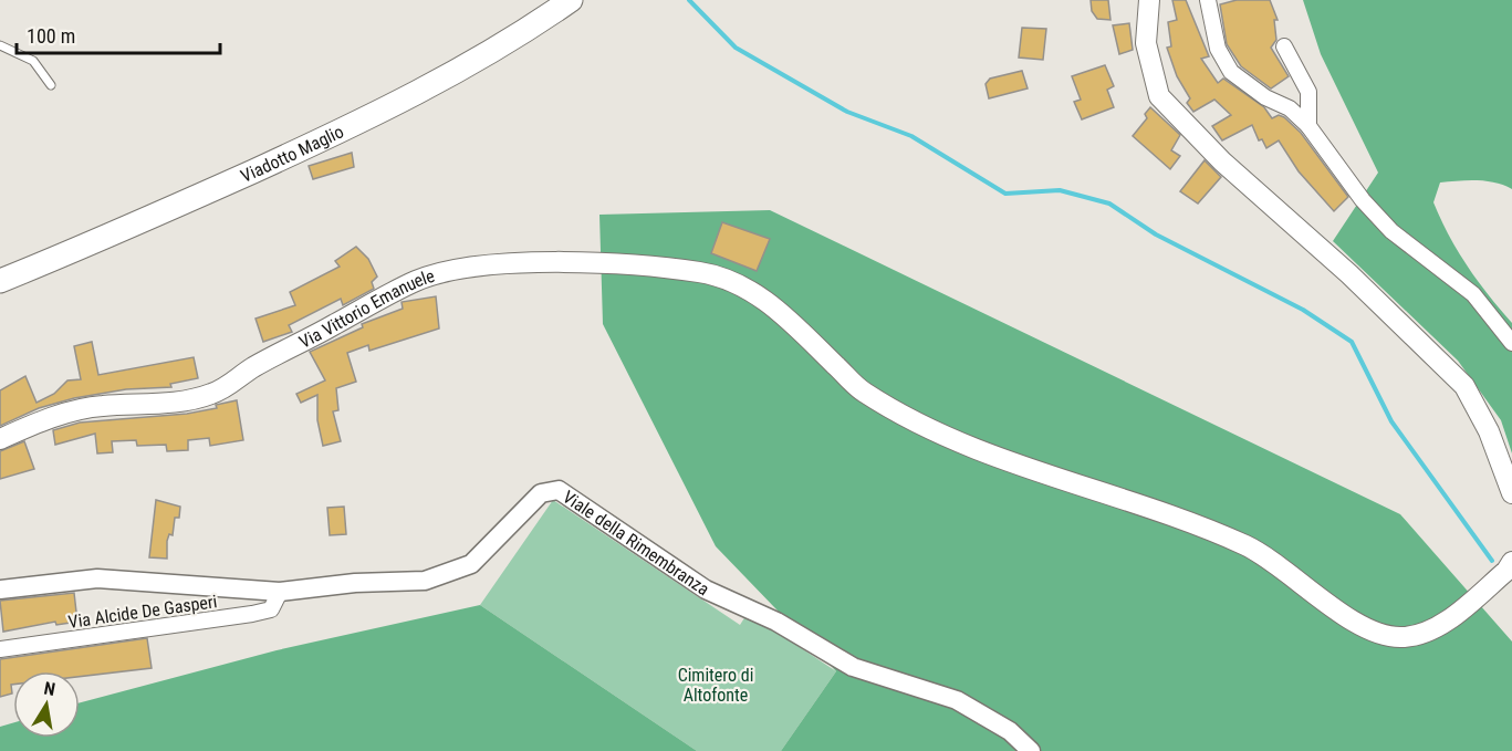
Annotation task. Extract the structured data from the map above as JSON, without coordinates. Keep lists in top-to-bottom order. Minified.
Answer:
{"streets":{"main road":["Viadotto Maglio","Via Vittorio Emanuele"],"street":["Viale della Rimembranza","Via Alcide De Gasperi"]},"crossings":[["Viale della Rimembranza","Via Alcide De Gasperi"]],"parks":["Cimitero di Altofonte"],"scale_bar":"100 m","north":"top"}
